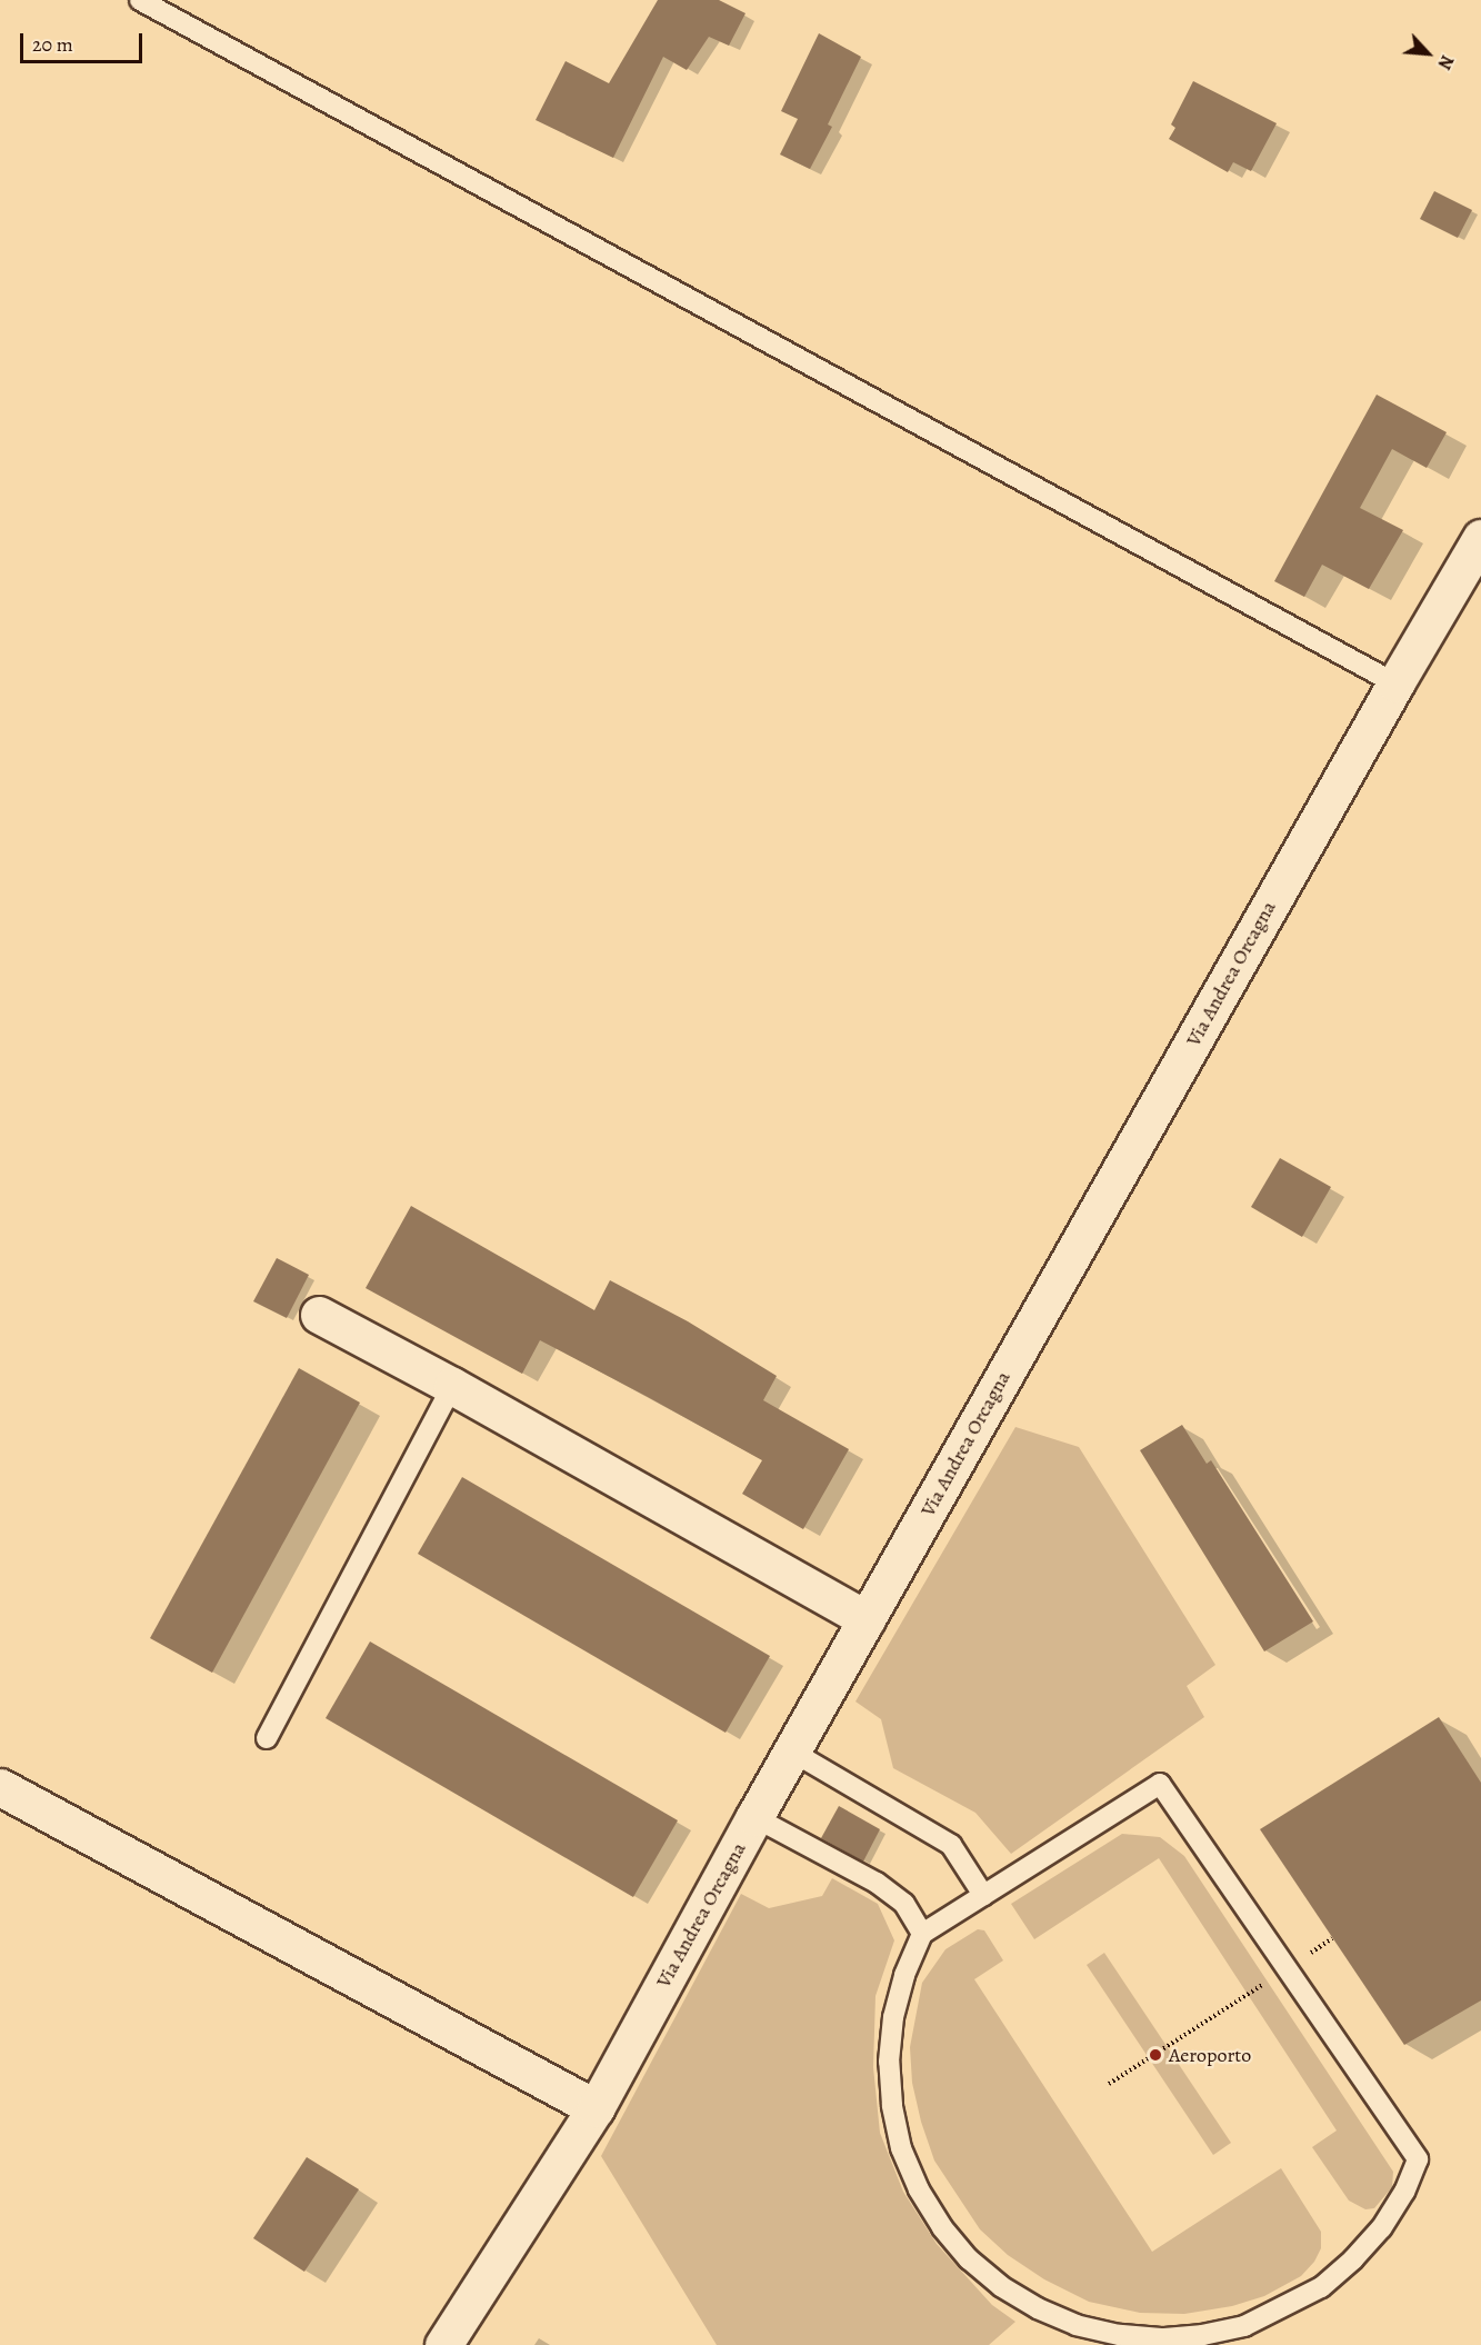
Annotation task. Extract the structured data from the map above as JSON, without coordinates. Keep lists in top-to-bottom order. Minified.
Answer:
{"streets":{"street":["Via Andrea Orcagna"]},"places":["Aeroporto"],"scale_bar":"20 m","north":"bottom right"}
